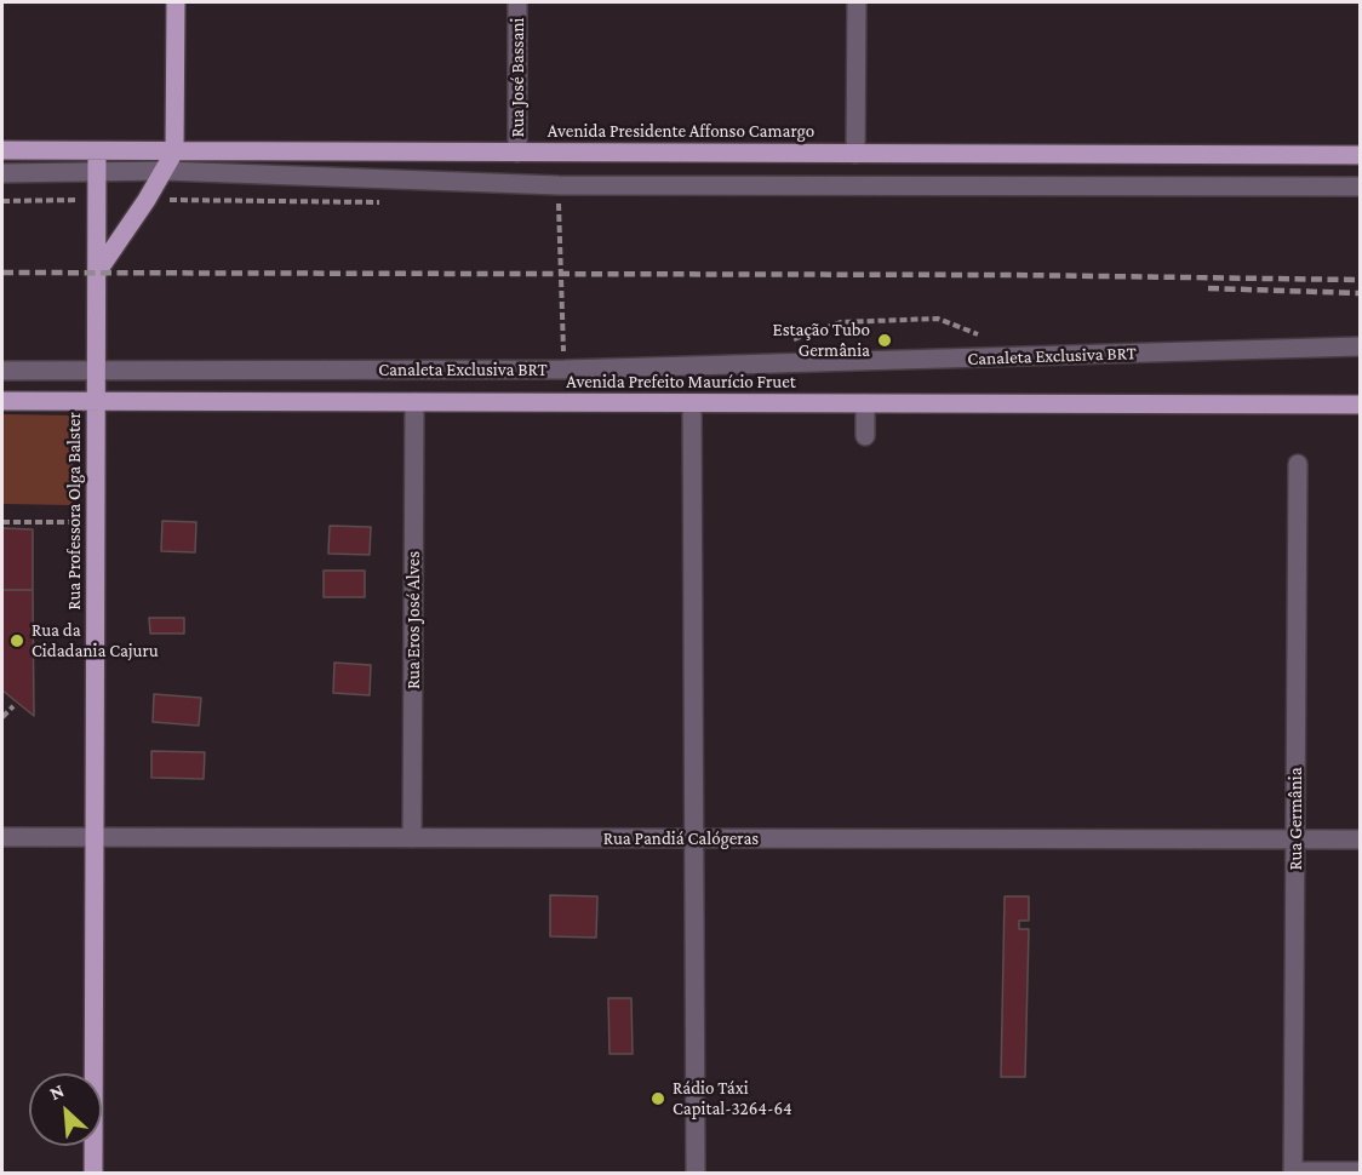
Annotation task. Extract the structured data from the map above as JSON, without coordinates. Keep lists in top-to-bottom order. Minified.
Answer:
{"streets":{"main road":["Avenida Presidente Affonso Camargo","Avenida Prefeito Maurício Fruet","Rua Professora Olga Balster"],"street":["Rua José Bassani","Canaleta Exclusiva BRT","Rua Eros José Alves","Rua Germânia","Rua Pandiá Calógeras"]},"crossings":[["Rua José Bassani","Avenida Presidente Affonso Camargo"],["Avenida Presidente Affonso Camargo","Rua Professora Olga Balster"],["Canaleta Exclusiva BRT","Rua Professora Olga Balster"],["Avenida Prefeito Maurício Fruet","Rua Professora Olga Balster"],["Avenida Prefeito Maurício Fruet","Rua Eros José Alves"],["Rua Professora Olga Balster","Rua Pandiá Calógeras"],["Rua Eros José Alves","Rua Pandiá Calógeras"],["Rua Germânia","Rua Pandiá Calógeras"]],"places":["Estação Tubo Germânia","Rua da Cidadania Cajuru","Rádio Táxi Capital-3264-64"],"north":"top left"}
